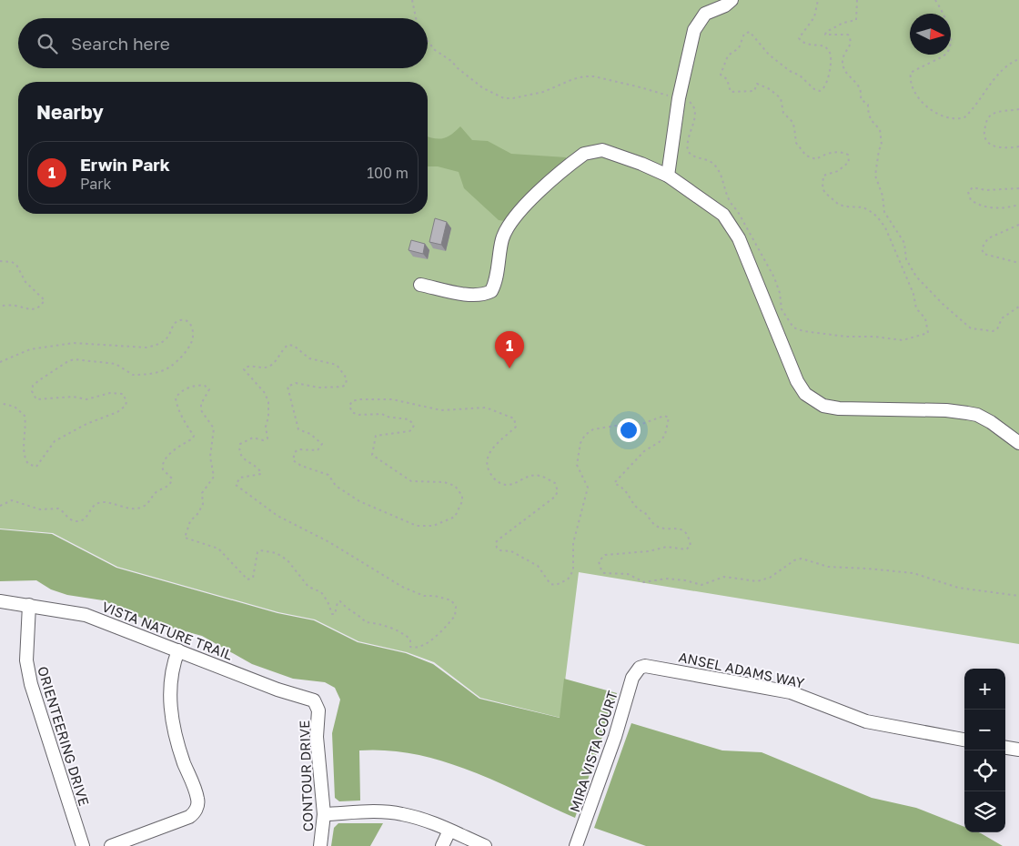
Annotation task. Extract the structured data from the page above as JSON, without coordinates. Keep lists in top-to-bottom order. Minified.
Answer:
{"streets":{"street":["VISTA NATURE TRAIL","ANSEL ADAMS WAY","ORIENTEERING DRIVE","MIRA VISTA COURT","CONTOUR DRIVE"]},"crossings":[["VISTA NATURE TRAIL","ORIENTEERING DRIVE"],["VISTA NATURE TRAIL","CONTOUR DRIVE"],["ANSEL ADAMS WAY","MIRA VISTA COURT"]],"north":"right","page":{"search":"Search here","heading":"Nearby","list":[{"mark":"1","name":"Erwin Park","note":"Park","value":"100 m"}],"pins":"1","map_buttons":["+","−"]}}
